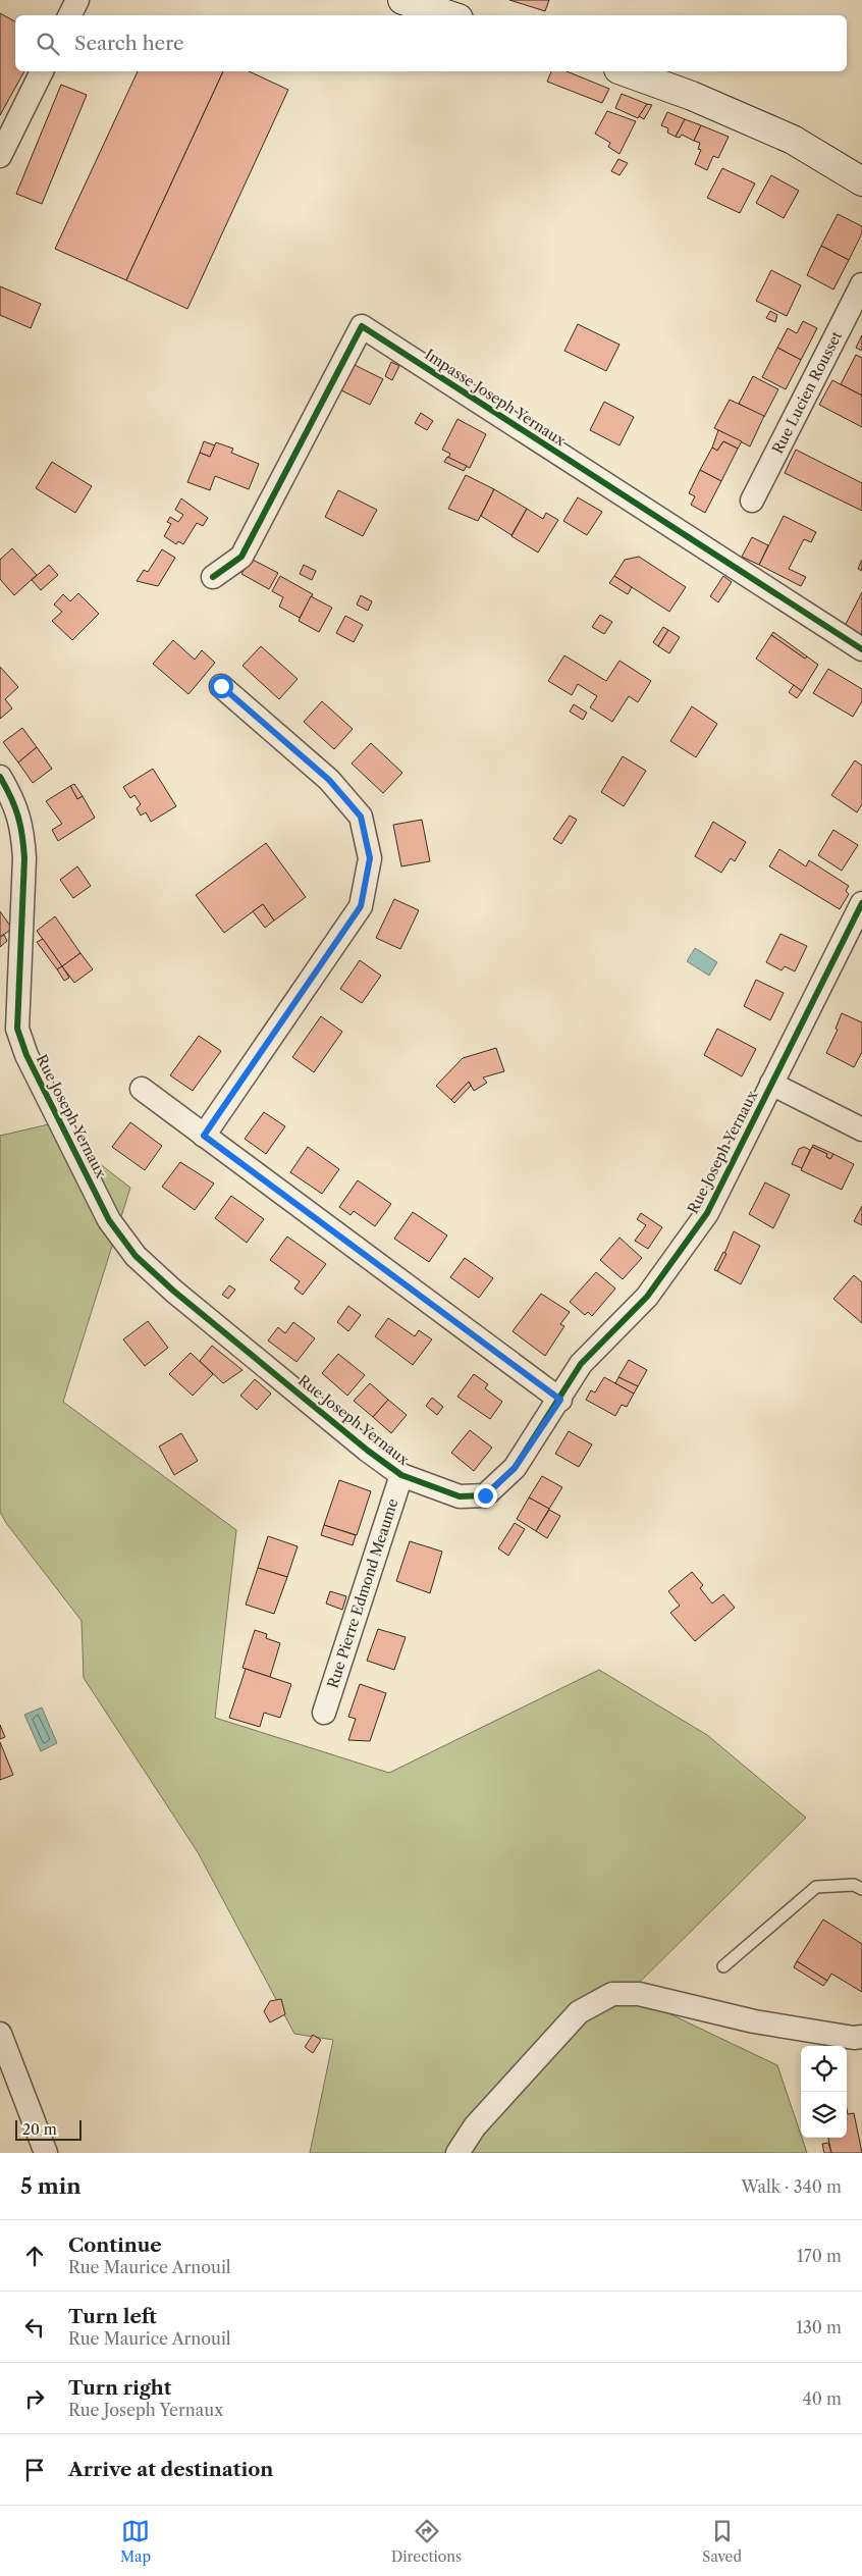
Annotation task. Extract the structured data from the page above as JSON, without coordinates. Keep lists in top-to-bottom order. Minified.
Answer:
{"streets":{"street":["Rue Lucien Rousset","Impasse Joseph Yernaux","Rue Joseph Yernaux","Rue Pierre Edmond Meaume"]},"crossings":[["Rue Joseph Yernaux","Rue Pierre Edmond Meaume"]],"scale_bar":"20 m","page":{"search":"Search here","scale":"20 m","heading":["5 min","Walk · 340 m"],"list":[["Continue","Rue Maurice Arnouil","170 m"],["Turn left","Rue Maurice Arnouil","130 m"],["Turn right","Rue Joseph Yernaux","40 m"],"Arrive at destination"],"nav":["Map","Directions","Saved"]}}
